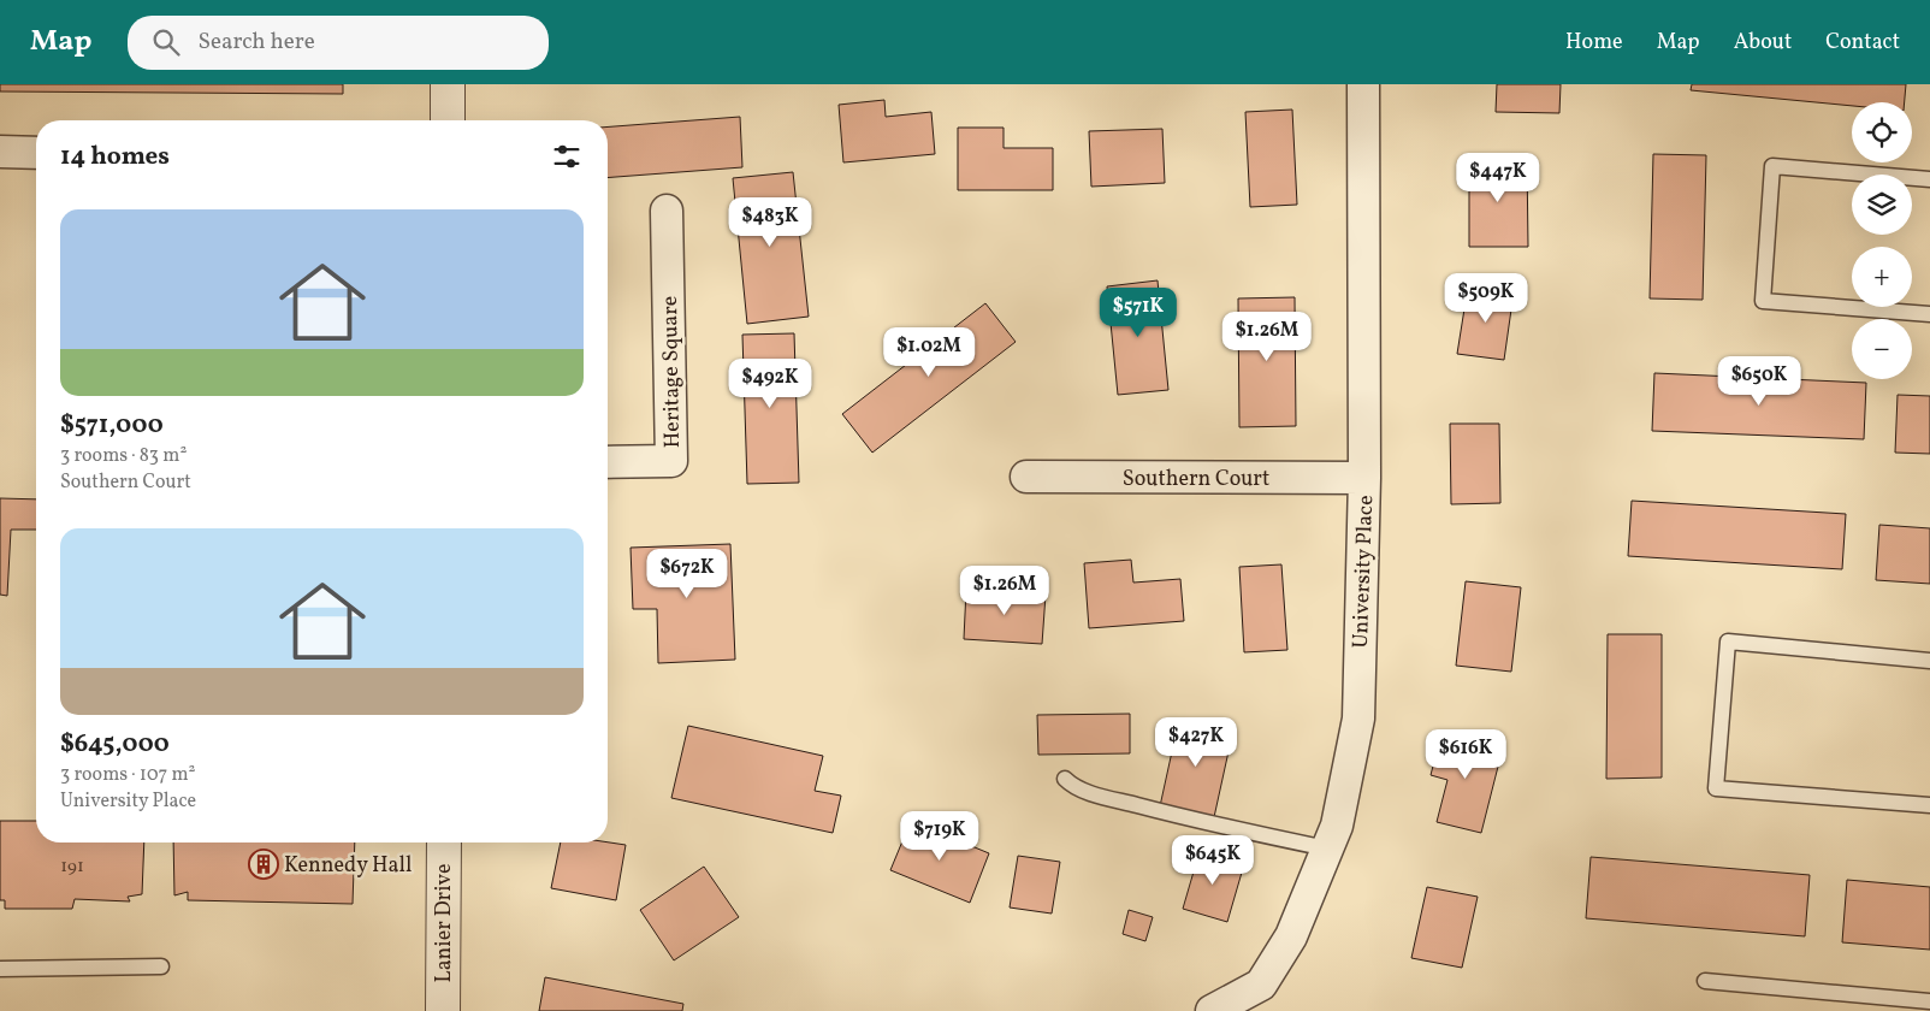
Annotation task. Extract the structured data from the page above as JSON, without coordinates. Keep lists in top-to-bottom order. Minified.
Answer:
{"streets":{"street":["Heritage Square","Southern Court","University Place","Lanier Drive"]},"crossings":[["Southern Court","University Place"]],"places":{"building":["Kennedy Hall"]},"house_numbers":["191"],"page":{"header":"Map","search":"Search here","nav":["Home","Map","About","Contact"],"map_buttons":["+","−"],"heading":"14 homes","price":["$447K","$483K","$509K","$571K","$1.26M","$1.02M","$650K","$492K","$672K","$1.26M","$427K","$616K","$719K","$645K"],"list":[{"name":"$571,000","note":"3 rooms · 83 m² · Southern Court"},{"name":"$645,000","note":"3 rooms · 107 m² · University Place"}]}}
